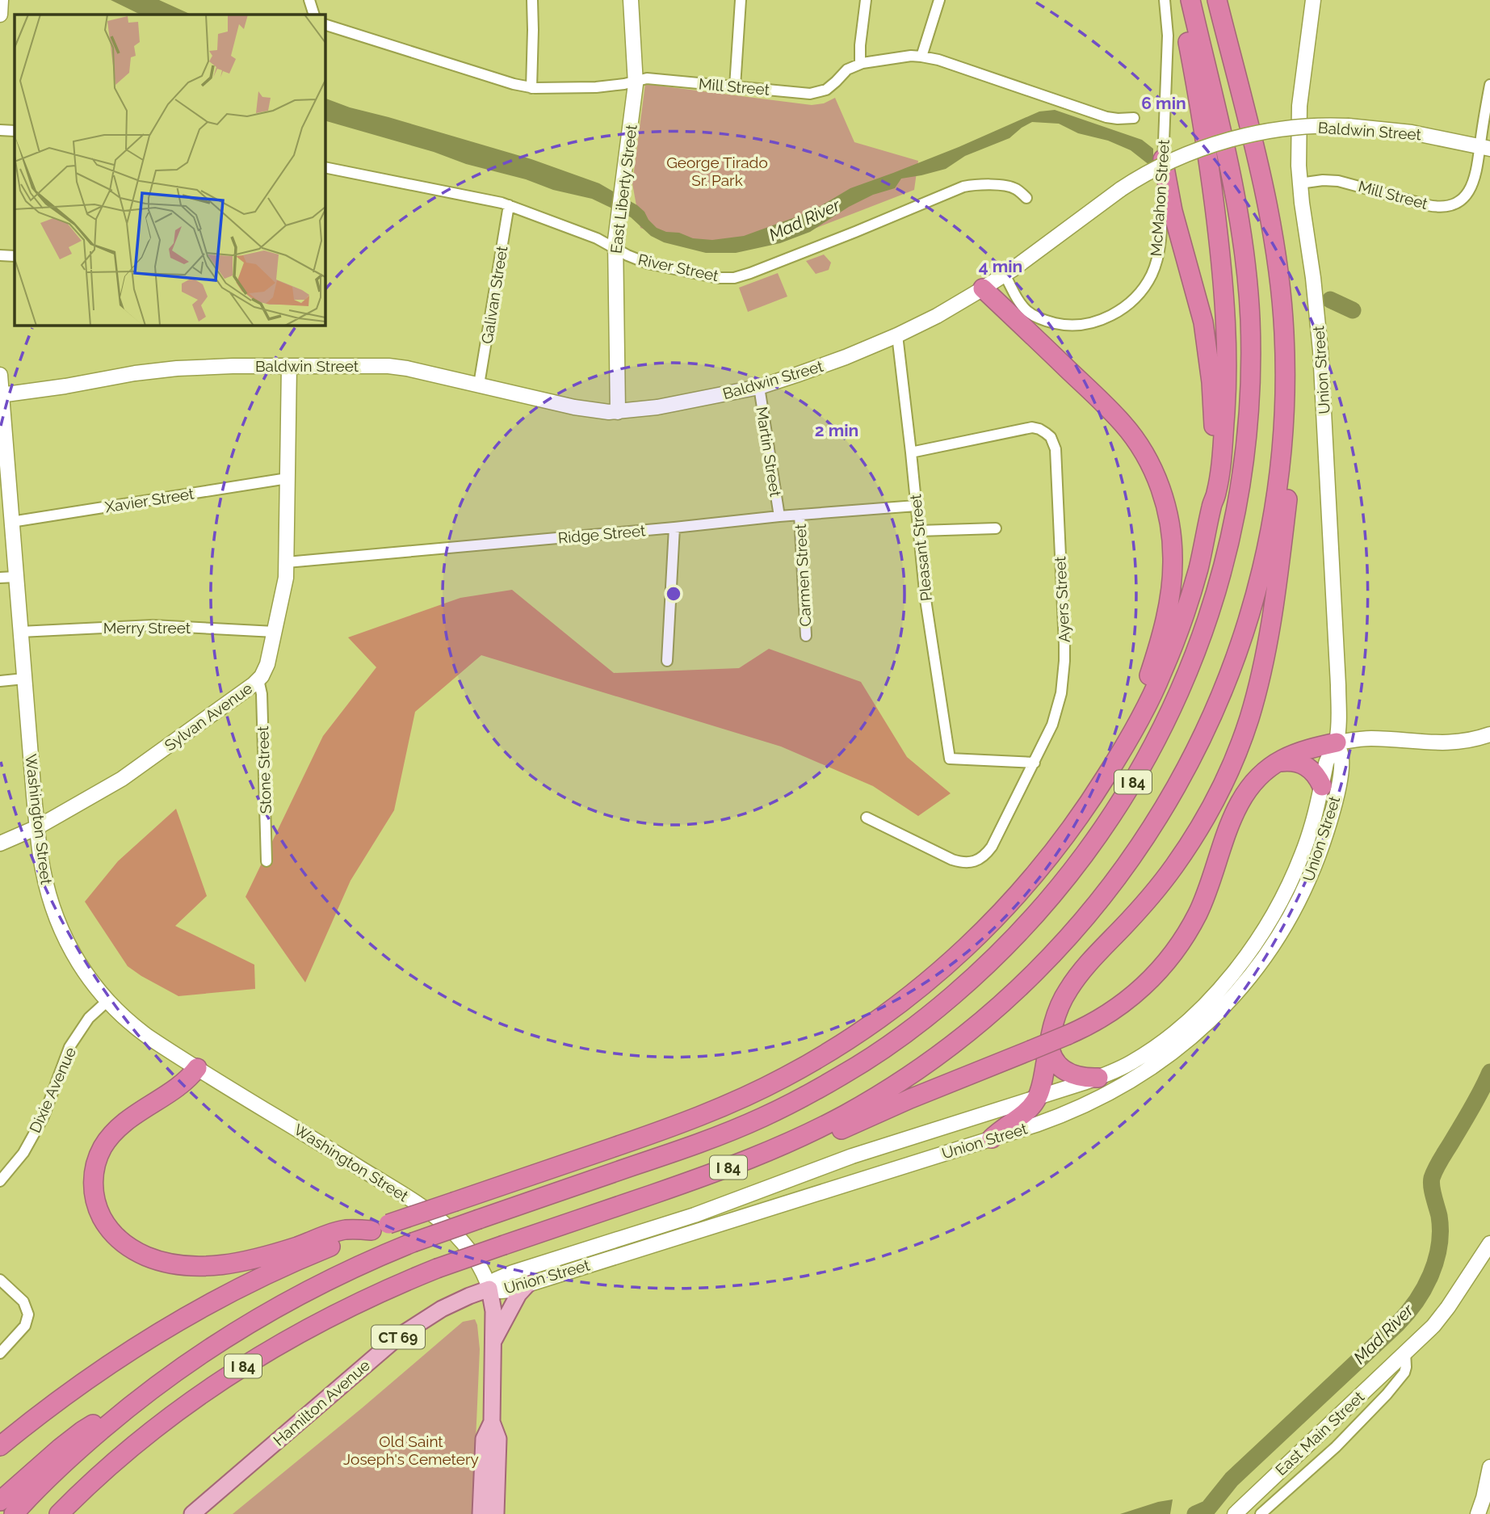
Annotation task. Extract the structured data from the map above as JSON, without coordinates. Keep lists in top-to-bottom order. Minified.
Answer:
{"streets":{"highway":["I 84"],"main road":["Baldwin Street","East Liberty Street","Union Street","Sylvan Avenue","Washington Street","CT 69","Hamilton Avenue","East Main Street"],"street":["Mill Street","McMahon Street","River Street","Galivan Street","Martin Street","Xavier Street","Ridge Street","Pleasant Street","Carmen Street","Ayers Street","Merry Street","Stone Street","Dixie Avenue"]},"crossings":[["Mill Street","Baldwin Street"],["Mill Street","East Liberty Street"],["Mill Street","Union Street"],["Baldwin Street","East Liberty Street"],["Baldwin Street","McMahon Street"],["Baldwin Street","Galivan Street"],["Baldwin Street","Martin Street"],["Baldwin Street","Pleasant Street"],["Baldwin Street","Sylvan Avenue"],["Baldwin Street","Washington Street"],["East Liberty Street","River Street"],["River Street","Galivan Street"],["Union Street","Washington Street"],["Union Street","Hamilton Avenue"],["Martin Street","Ridge Street"],["Xavier Street","Sylvan Avenue"],["Xavier Street","Washington Street"],["Ridge Street","Pleasant Street"],["Ridge Street","Carmen Street"],["Ridge Street","Sylvan Avenue"],["Pleasant Street","Ayers Street"],["Merry Street","Sylvan Avenue"],["Merry Street","Washington Street"],["Sylvan Avenue","Stone Street"],["Sylvan Avenue","Washington Street"],["Washington Street","Dixie Avenue"],["Washington Street","Hamilton Avenue"]],"water":["Mad River"],"parks":["George Tirado Sr. Park","Old Saint Joseph's Cemetery"],"rings":["6 min","4 min","2 min"]}
